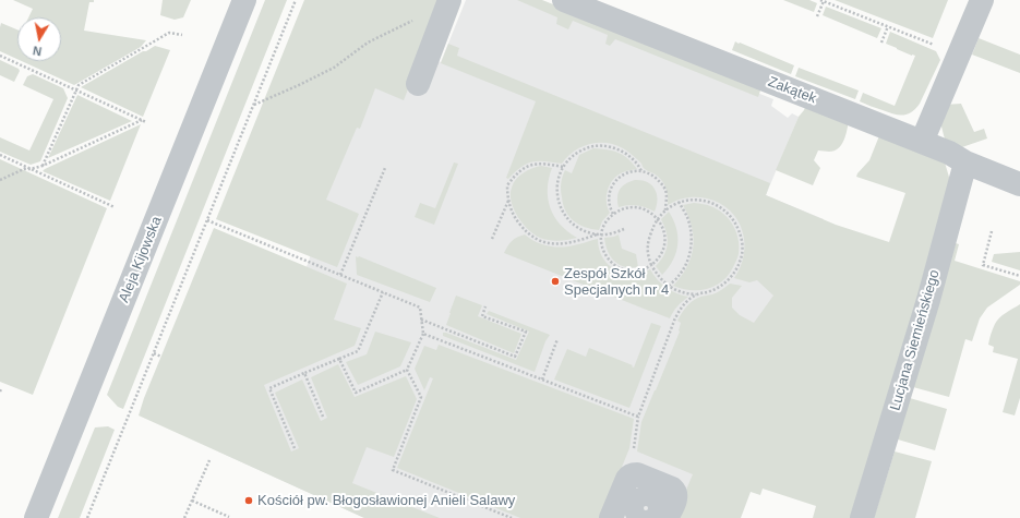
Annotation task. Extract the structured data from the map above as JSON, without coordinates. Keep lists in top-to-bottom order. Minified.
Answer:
{"streets":{"street":["Zakątek","Aleja Kijowska","Lucjana Siemieńskiego"]},"crossings":[["Zakątek","Lucjana Siemieńskiego"]],"places":["Zespół Szkół Specjalnych nr 4","Kościół pw. Błogosławionej Anieli Salawy"],"north":"bottom"}
